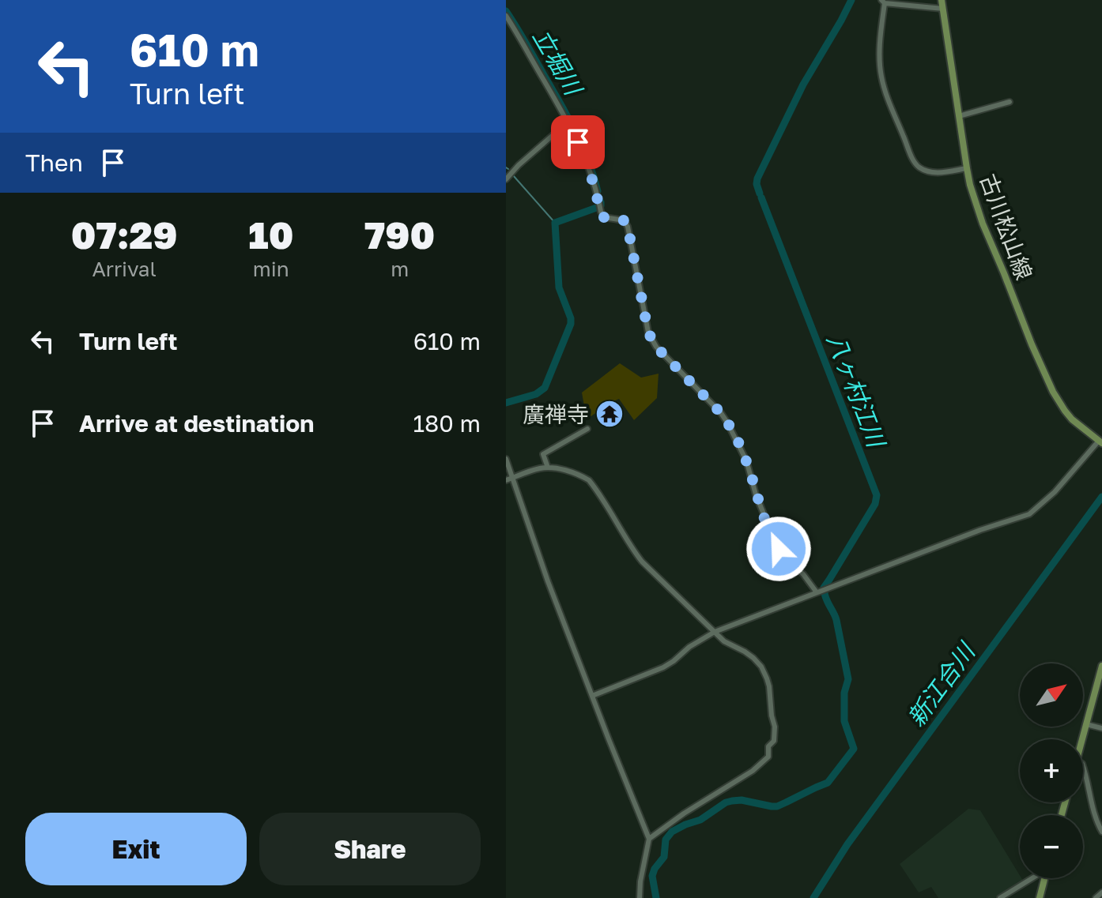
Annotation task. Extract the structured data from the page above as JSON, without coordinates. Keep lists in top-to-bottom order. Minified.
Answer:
{"streets":{"main road":["古川松山線"]},"water":["立堀川","八ヶ村江川","新江合川"],"places":{"temple":["廣禅寺"]},"north":"top right","page":{"turn":["610 m","Turn left"],"then":"Then","eta":["07:29","Arrival","10","min","790","m"],"list":[{"name":"Turn left","value":"610 m"},{"name":"Arrive at destination","value":"180 m"}],"map_buttons":["+","−"],"buttons":["Exit","Share"]}}
